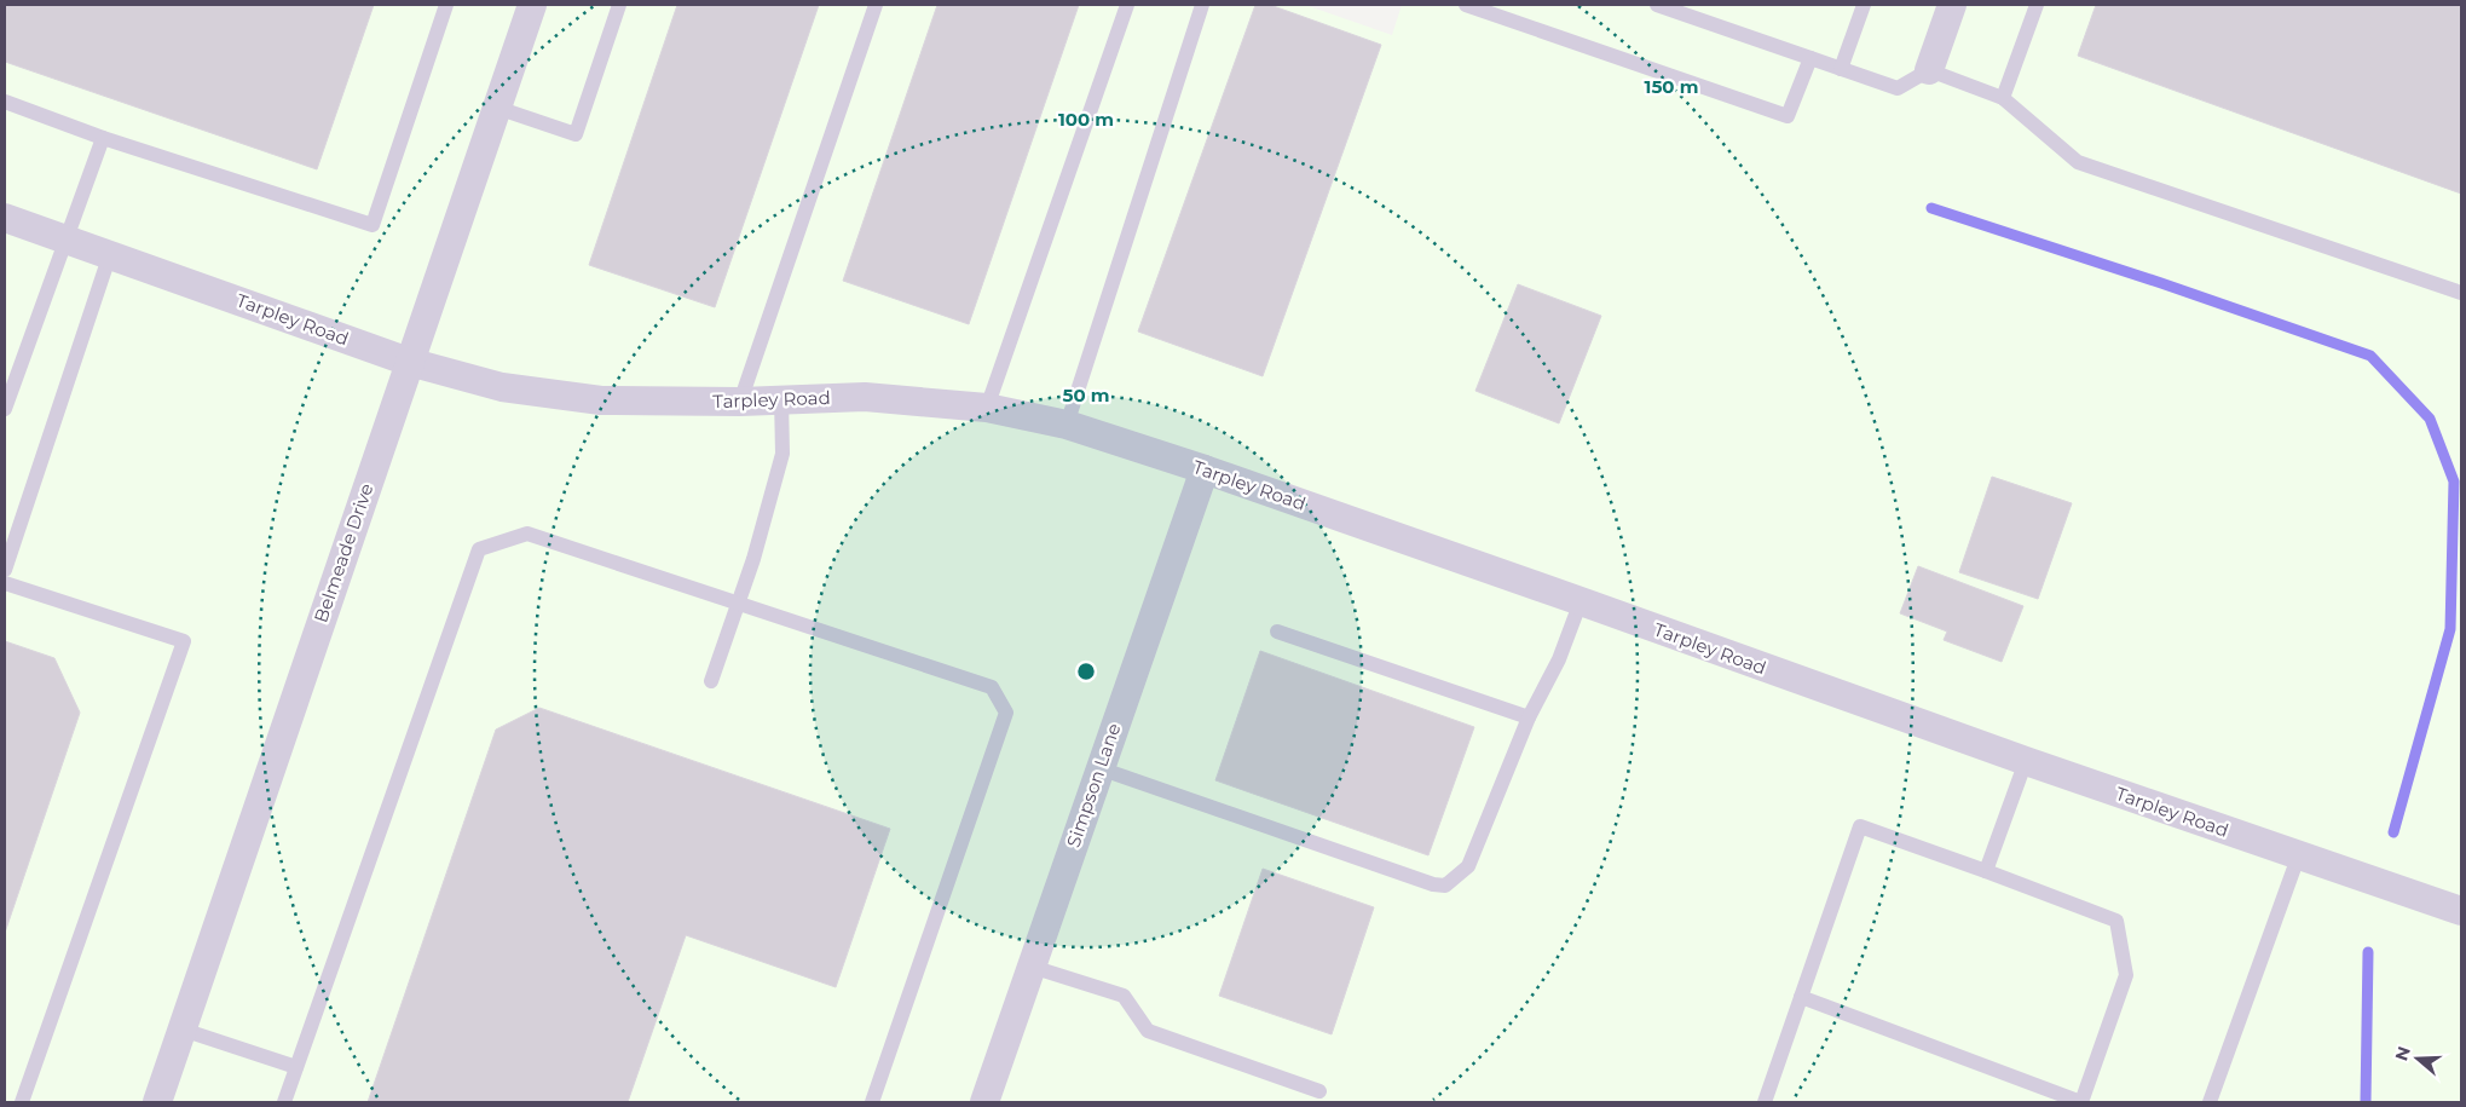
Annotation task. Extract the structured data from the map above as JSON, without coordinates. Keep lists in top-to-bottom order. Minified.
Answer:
{"streets":{"street":["Tarpley Road","Belmeade Drive","Simpson Lane"]},"crossings":[["Tarpley Road","Belmeade Drive"],["Tarpley Road","Simpson Lane"]],"north":"left","rings":["150 m","100 m","50 m"]}
